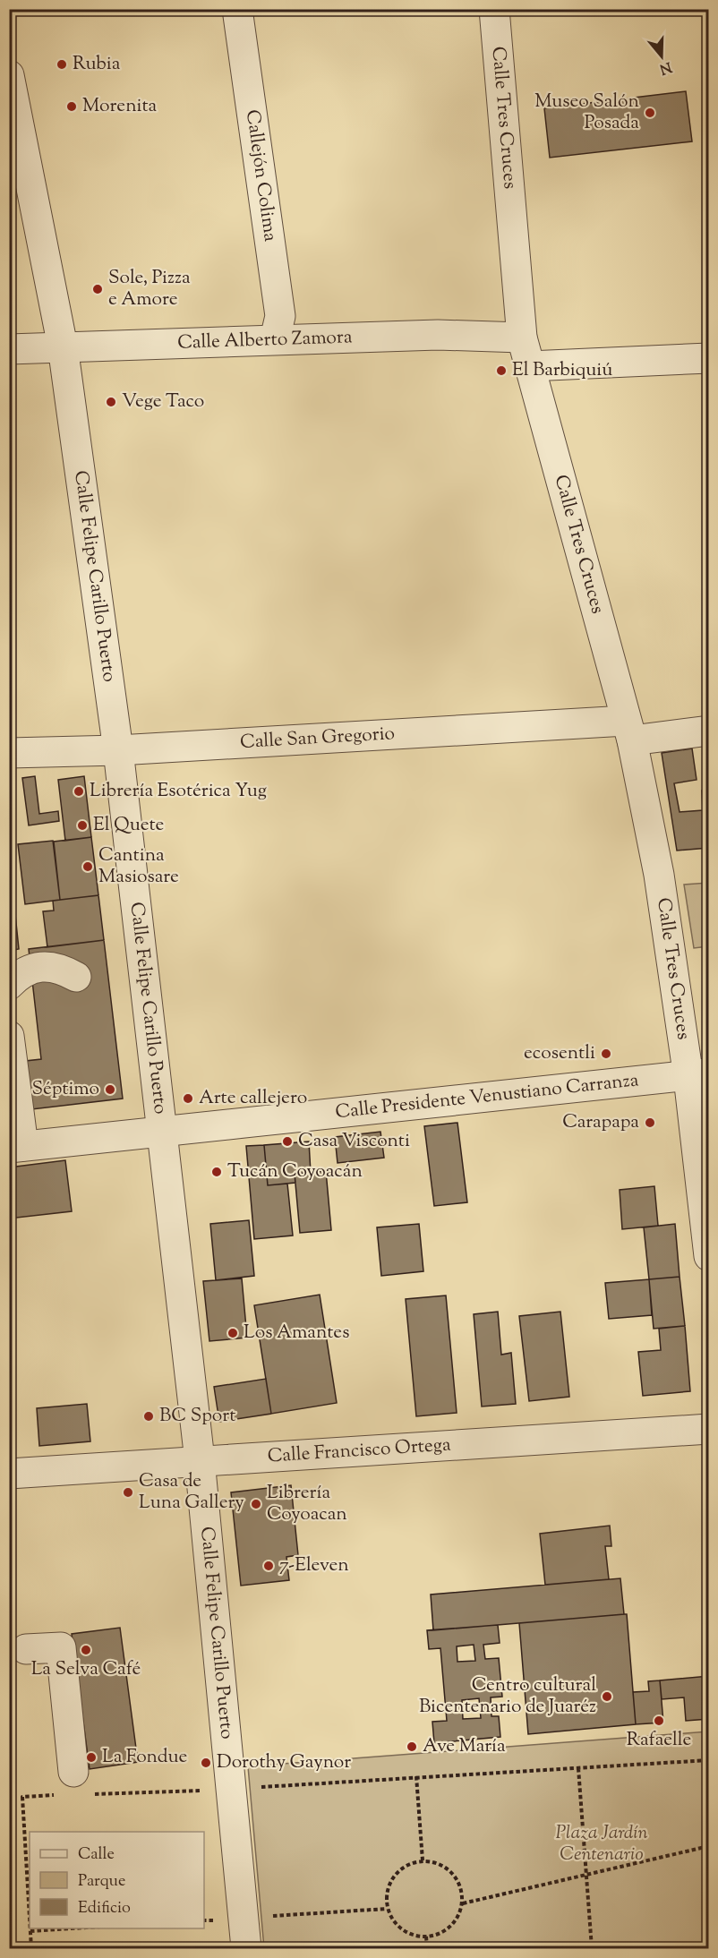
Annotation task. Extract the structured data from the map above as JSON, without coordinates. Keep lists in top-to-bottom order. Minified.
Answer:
{"streets":{"street":["Calle Tres Cruces","Callejón Colima","Calle Alberto Zamora","Calle Felipe Carillo Puerto","Calle San Gregorio","Calle Presidente Venustiano Carranza","Calle Francisco Ortega"]},"crossings":[["Calle Tres Cruces","Calle Alberto Zamora"],["Calle Tres Cruces","Calle San Gregorio"],["Calle Tres Cruces","Calle Presidente Venustiano Carranza"],["Callejón Colima","Calle Alberto Zamora"],["Calle Alberto Zamora","Calle Felipe Carillo Puerto"],["Calle Felipe Carillo Puerto","Calle San Gregorio"],["Calle Felipe Carillo Puerto","Calle Presidente Venustiano Carranza"],["Calle Felipe Carillo Puerto","Calle Francisco Ortega"]],"parks":["Plaza Jardín Centenario"],"places":["Rubia","Morenita","Museo Salón Posada","Sole, Pizza e Amore","El Barbiquiú","Vege Taco","Librería Esotérica Yug","El Quete","Cantina Masiosare","ecosentli","Séptimo","Arte callejero","Carapapa","Casa Visconti","Tucán Coyoacán","Los Amantes","BC Sport","Casa de Luna Gallery","Librería Coyoacan","7-Eleven","La Selva Café","Centro cultural Bicentenario de Juaréz","Rafaelle","Ave María","La Fondue","Dorothy Gaynor"],"legend":["Calle","Parque","Edificio"],"north":"bottom"}
